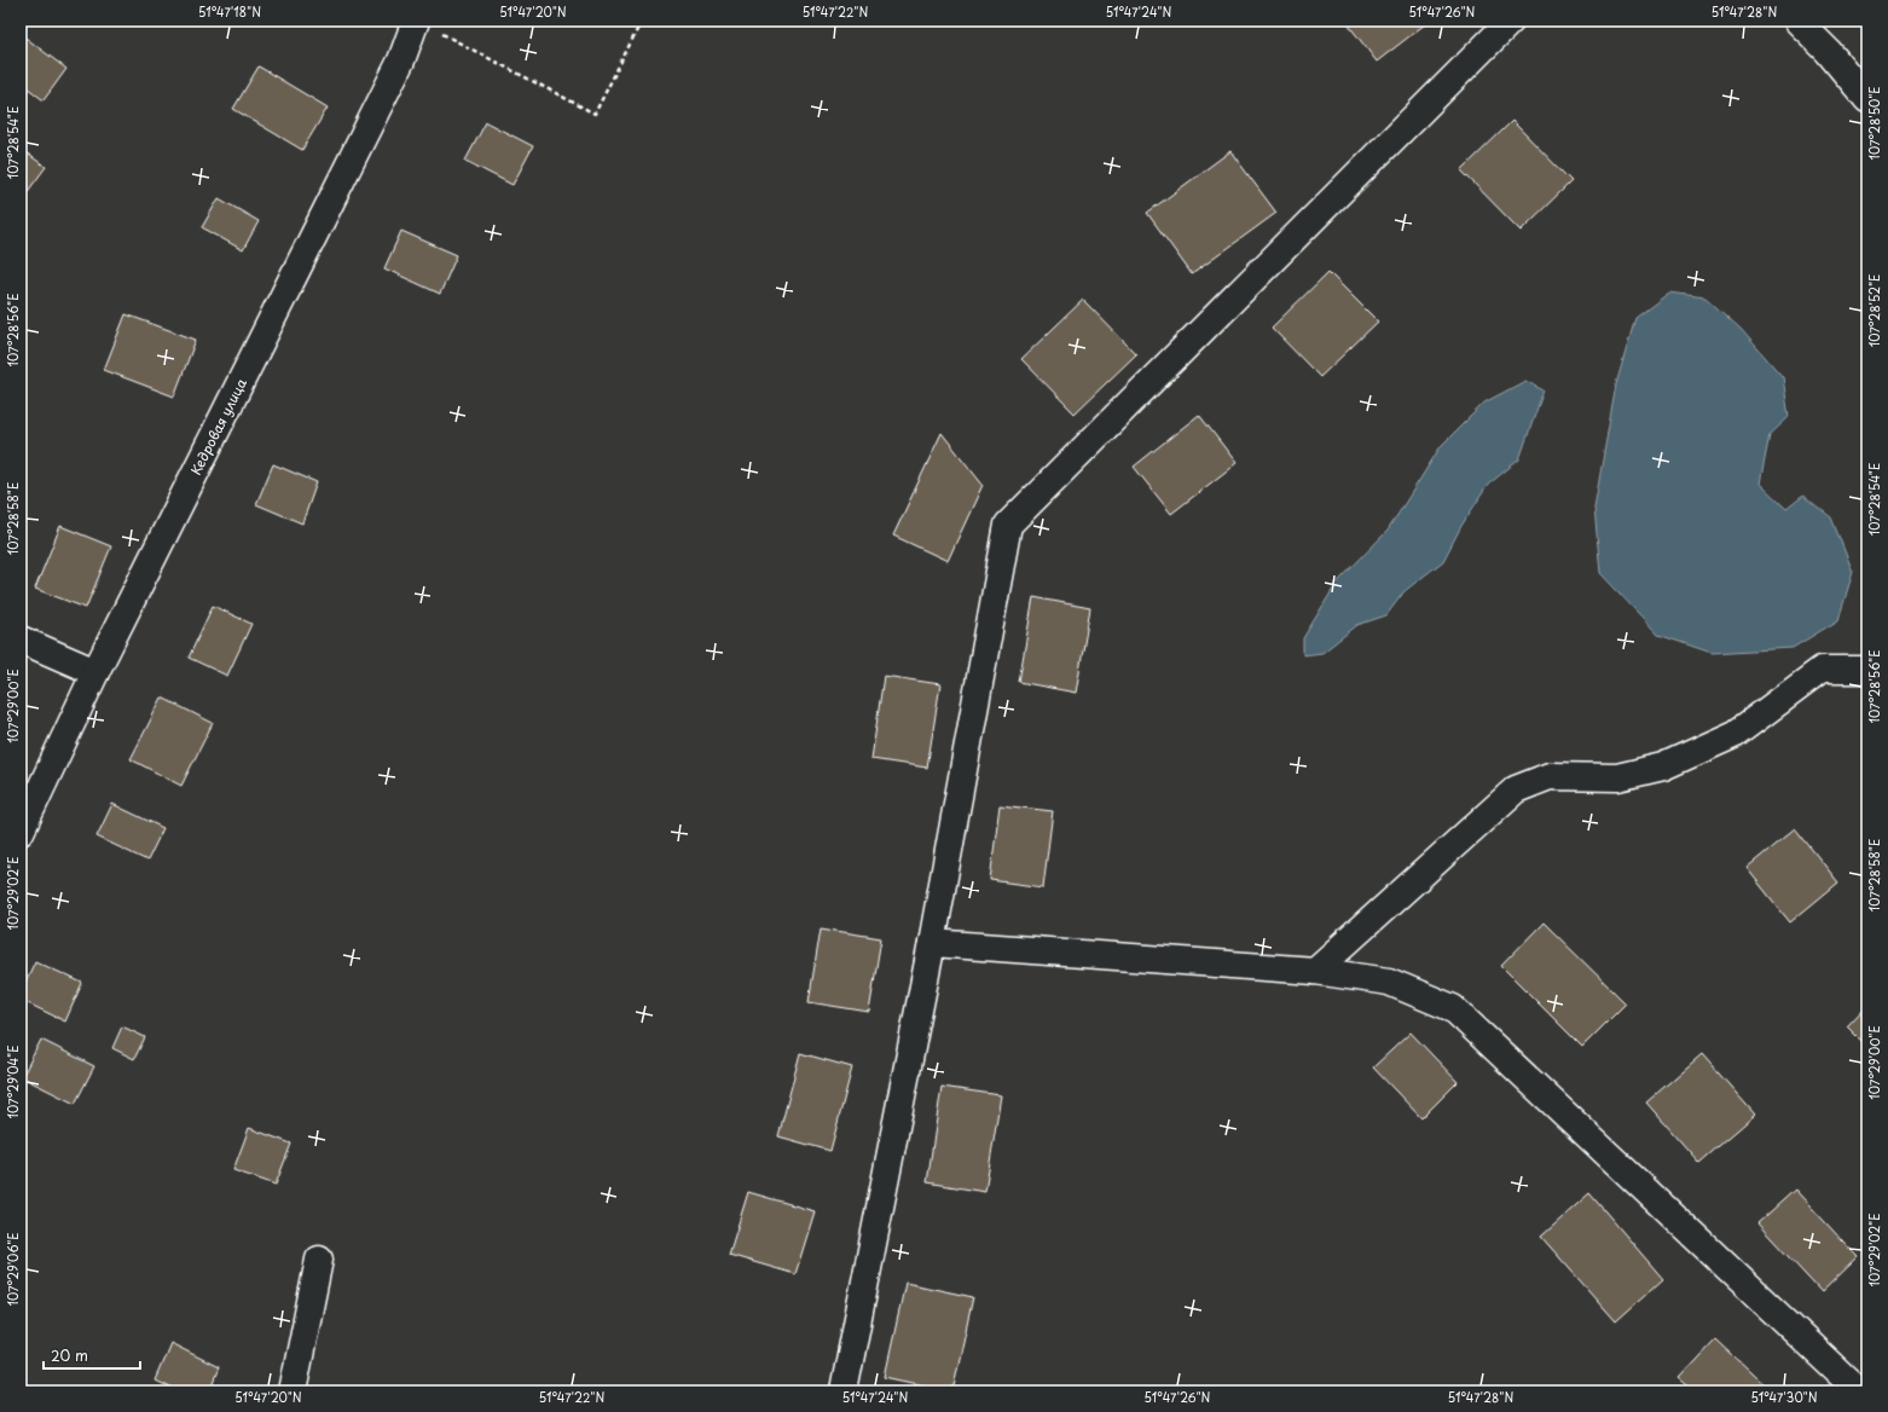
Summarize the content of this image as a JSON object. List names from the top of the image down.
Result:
{
  "streets": {
    "street": ["Кедровая улица"]
  },
  "scale_bar": "20 m",
  "coordinates": [
    "51°47'18\"N",
    "51°47'20\"N",
    "51°47'22\"N",
    "51°47'24\"N",
    "51°47'26\"N",
    "51°47'28\"N",
    "107°28'50\"E",
    "107°28'54\"E",
    "107°28'52\"E",
    "107°28'56\"E",
    "107°28'58\"E",
    "107°29'00\"E",
    "107°29'02\"E",
    "107°29'04\"E",
    "107°29'06\"E",
    "51°47'30\"N"
  ]
}
